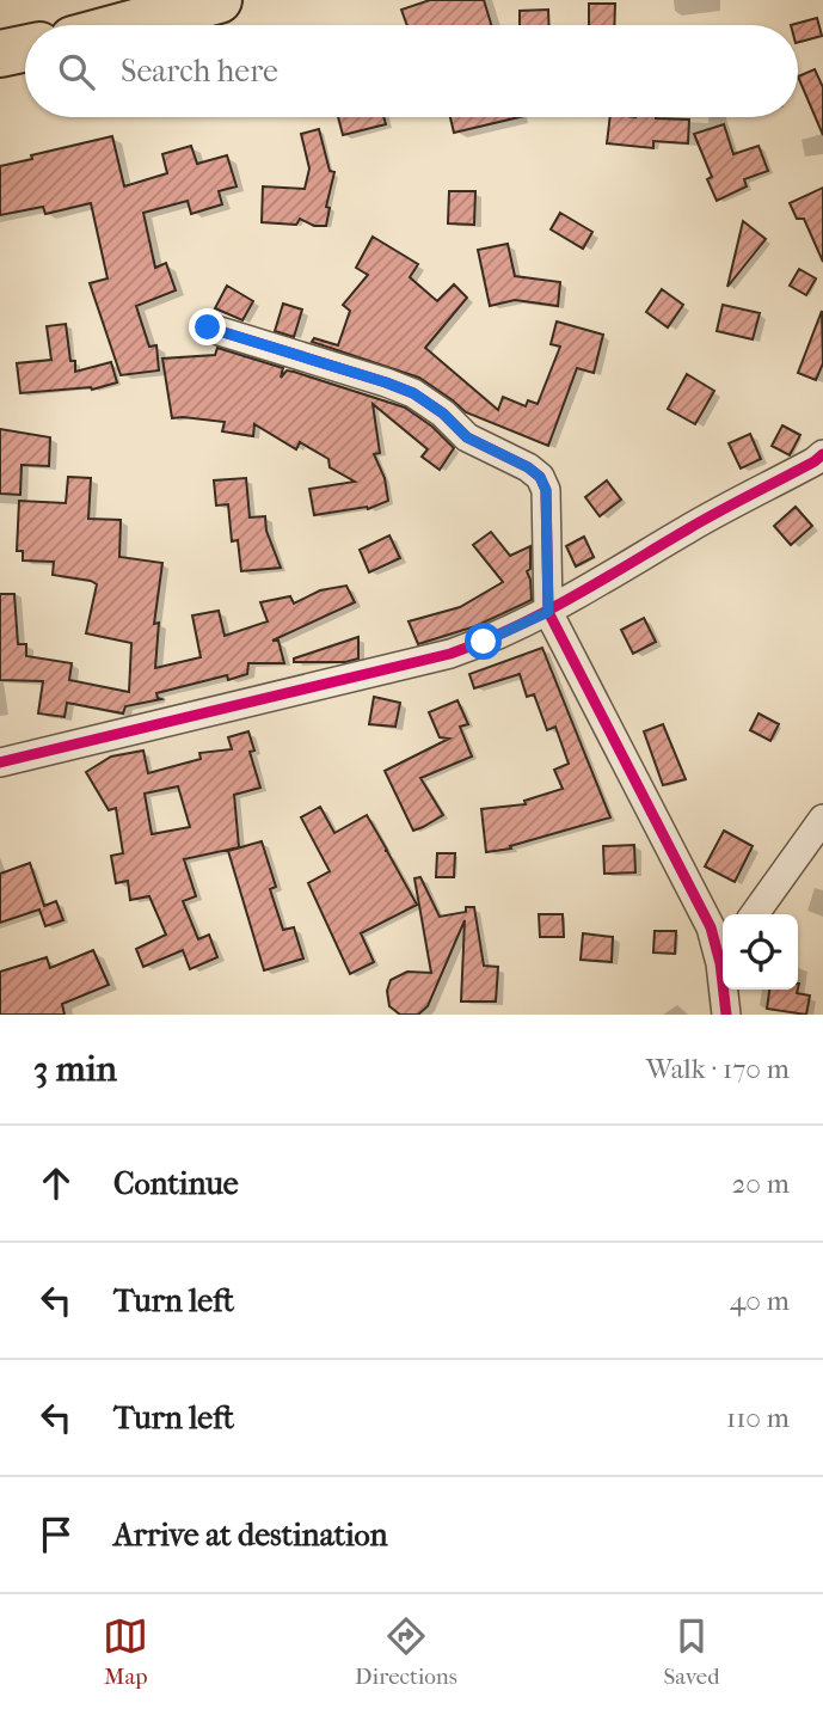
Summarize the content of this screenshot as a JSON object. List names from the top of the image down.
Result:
{
  "page": {
    "search": "Search here",
    "heading": ["3 min", "Walk · 170 m"],
    "list": [
      ["Continue", "20 m"],
      ["Turn left", "40 m"],
      ["Turn left", "110 m"],
      "Arrive at destination"
    ],
    "nav": ["Map", "Directions", "Saved"]
  }
}
